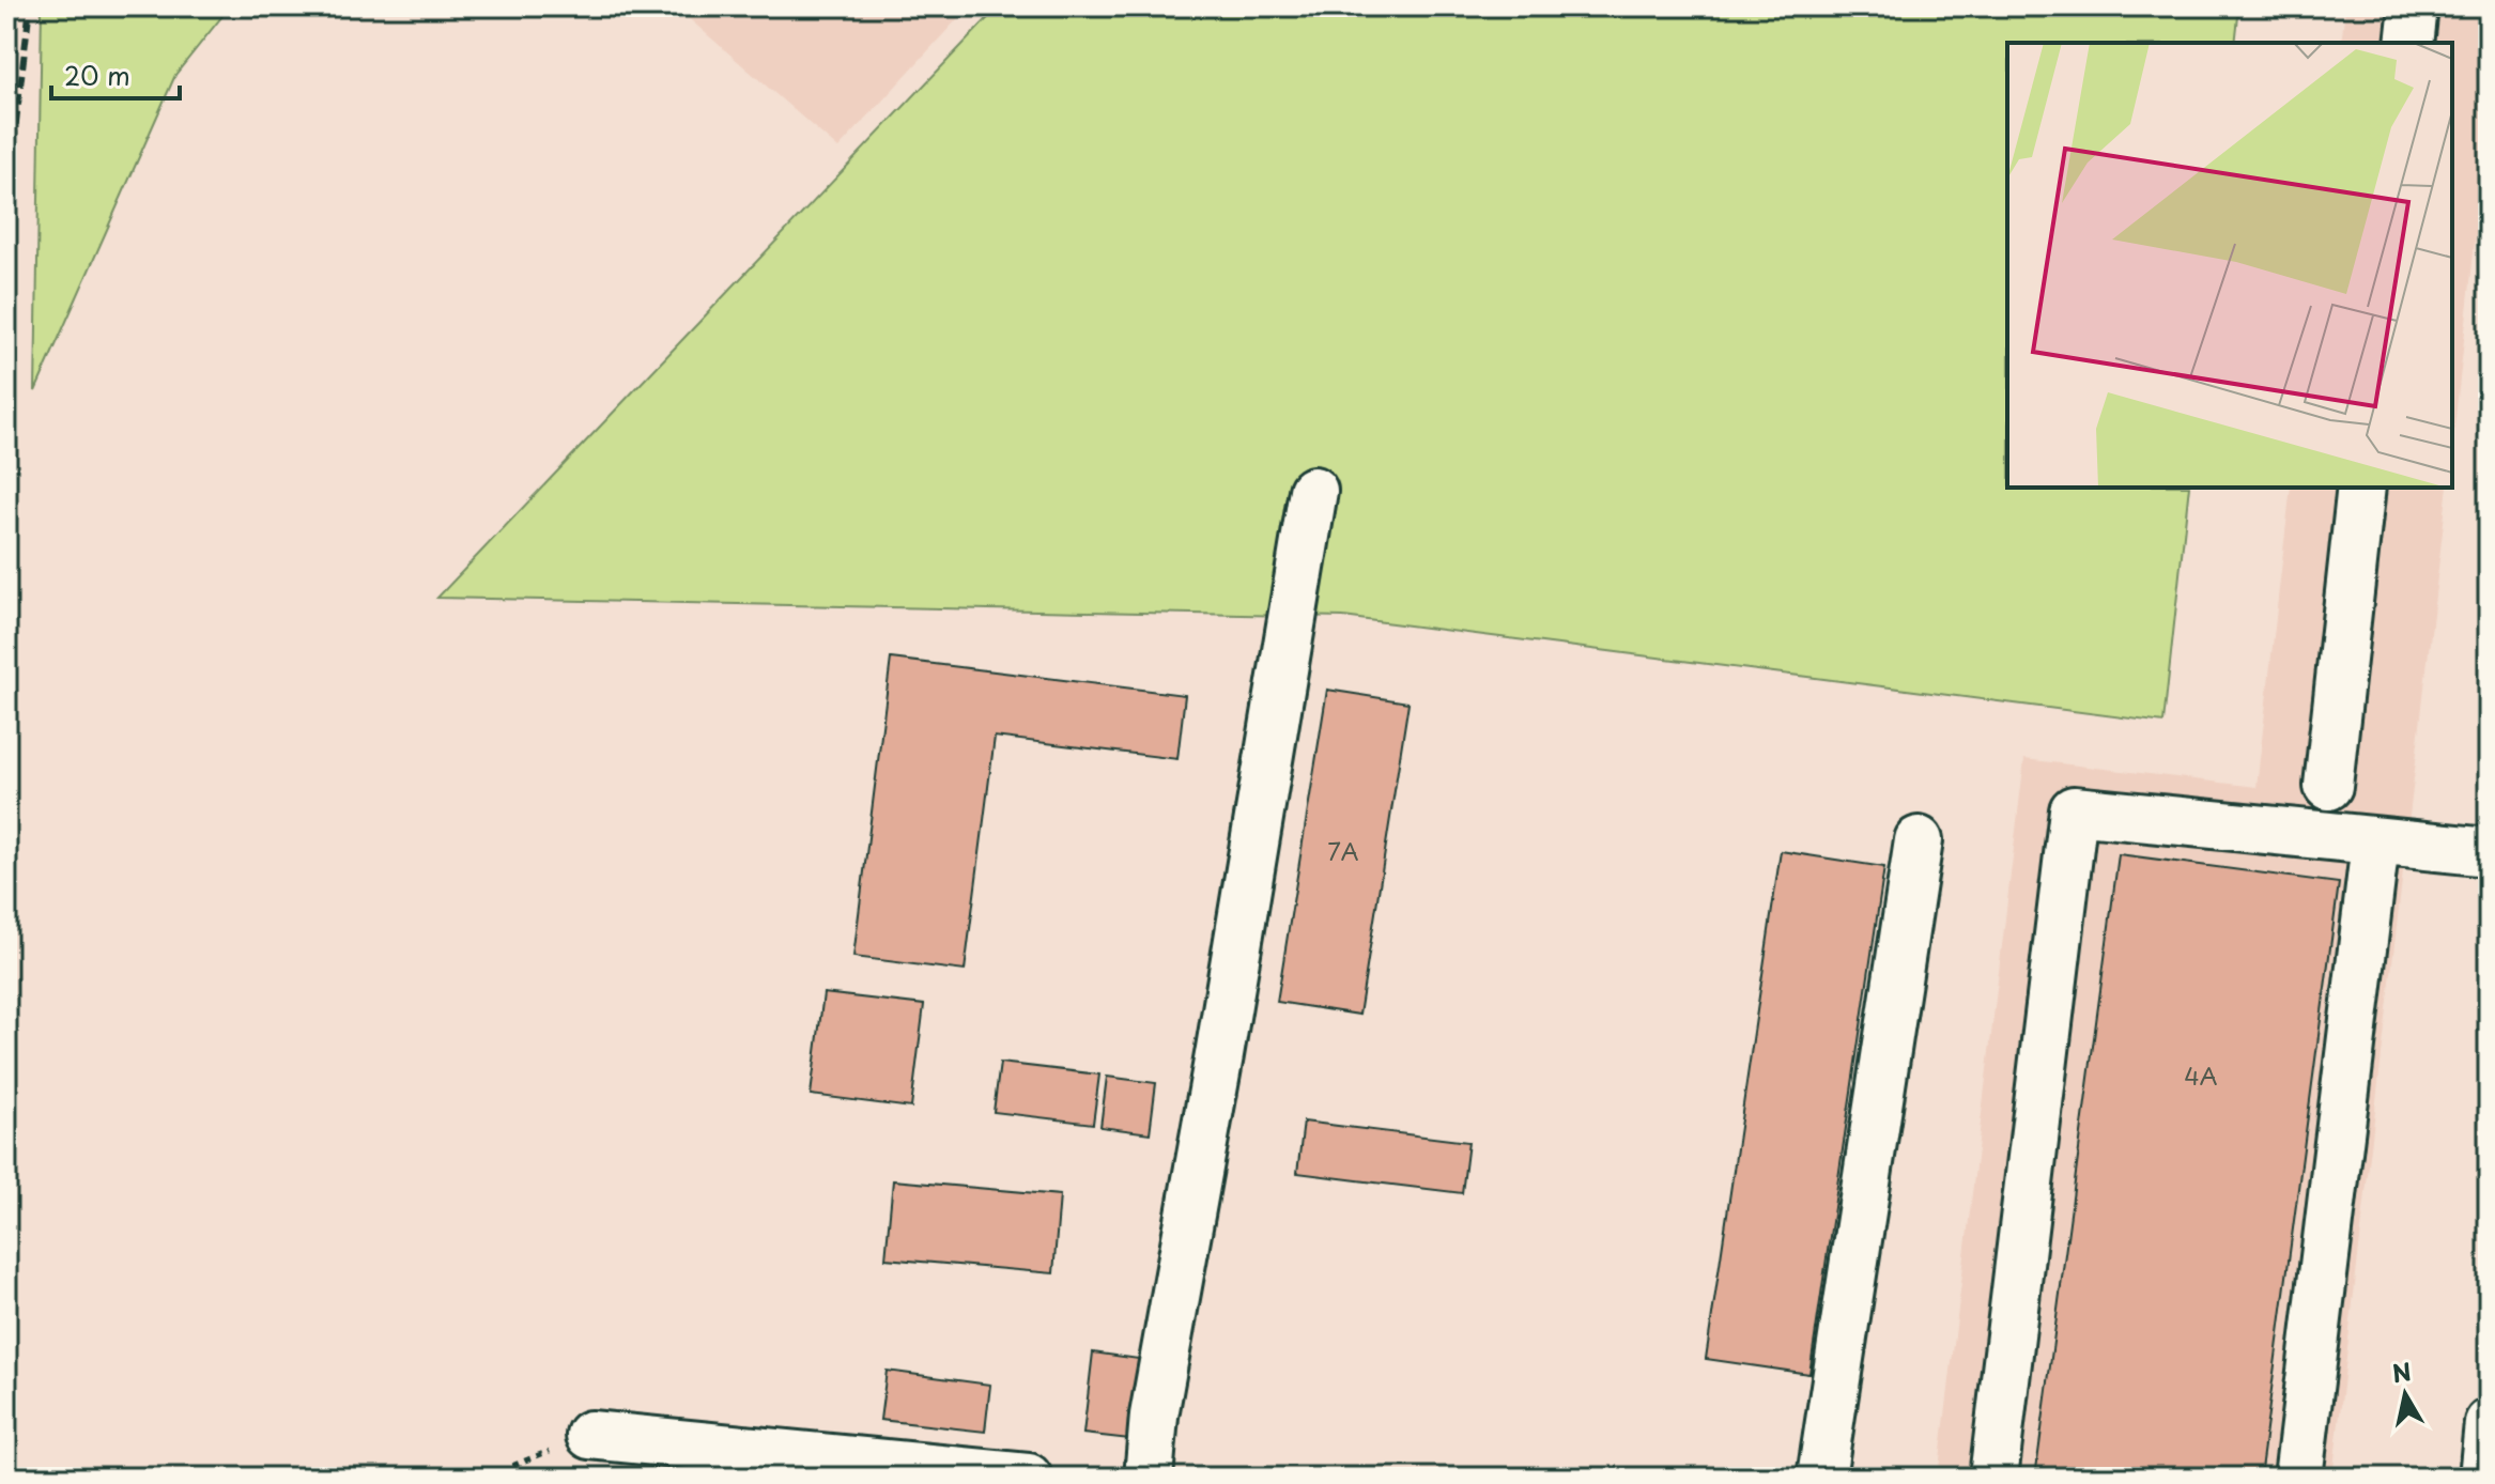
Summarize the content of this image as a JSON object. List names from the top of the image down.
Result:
{
  "house_numbers": ["7А", "4А"],
  "scale_bar": "20 m",
  "north": "top"
}
